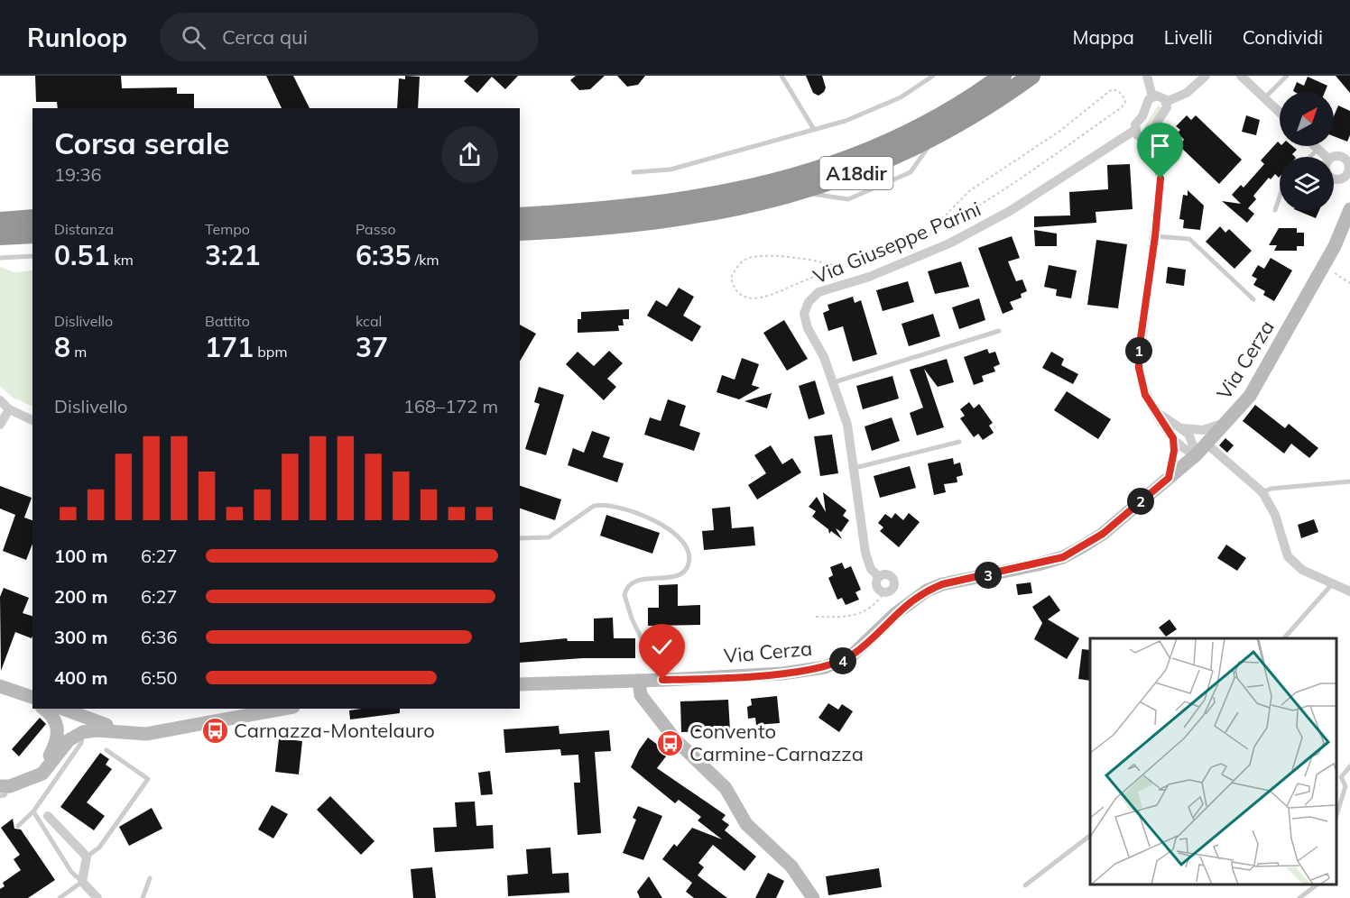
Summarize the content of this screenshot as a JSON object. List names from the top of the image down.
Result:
{
  "streets": {
    "highway": ["A18dir"],
    "main road": ["Via Cerza"],
    "street": ["Via Giuseppe Parini"]
  },
  "places": {
    "bus stop": ["Carnazza-Montelauro", "Convento Carmine-Carnazza"]
  },
  "north": "top right",
  "page": {
    "header": "Runloop",
    "search": "Cerca qui",
    "nav": ["Mappa", "Livelli", "Condividi"],
    "heading": ["Corsa serale", "19:36"],
    "stats": [
      ["Distanza", "0.51 km"],
      ["Tempo", "3:21"],
      ["Passo", "6:35 /km"],
      ["Dislivello", "8 m"],
      ["Battito", "171 bpm"],
      ["kcal", "37"]
    ],
    "pins": [
      "1",
      "2",
      "3",
      "4"
    ],
    "chart": ["Dislivello", "168–172 m"],
    "list": [
      {
        "name": "100 m",
        "note": "6:27"
      },
      {
        "name": "200 m",
        "note": "6:27"
      },
      {
        "name": "300 m",
        "note": "6:36"
      },
      {
        "name": "400 m",
        "note": "6:50"
      }
    ]
  }
}
